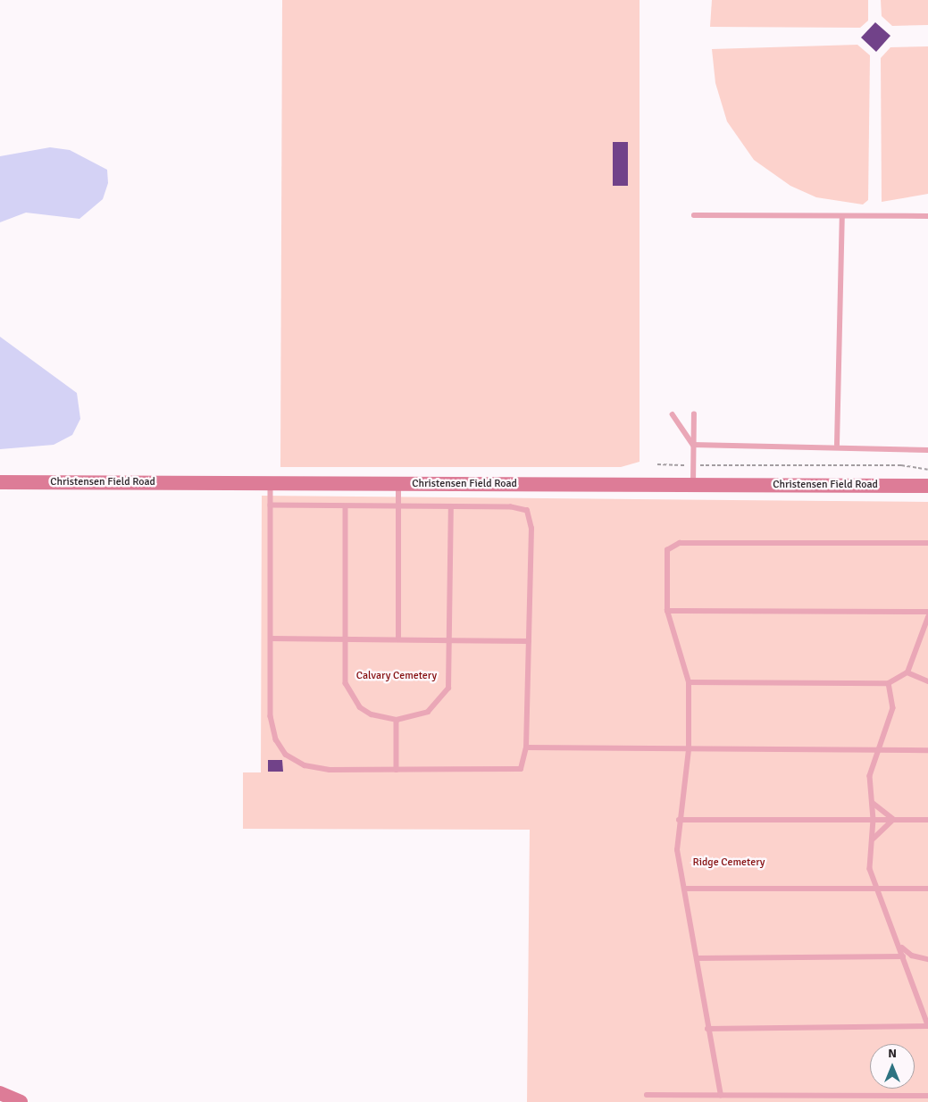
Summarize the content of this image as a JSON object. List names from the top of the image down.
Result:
{
  "streets": {
    "street": ["Christensen Field Road"]
  },
  "parks": ["Calvary Cemetery", "Ridge Cemetery"],
  "north": "top"
}
